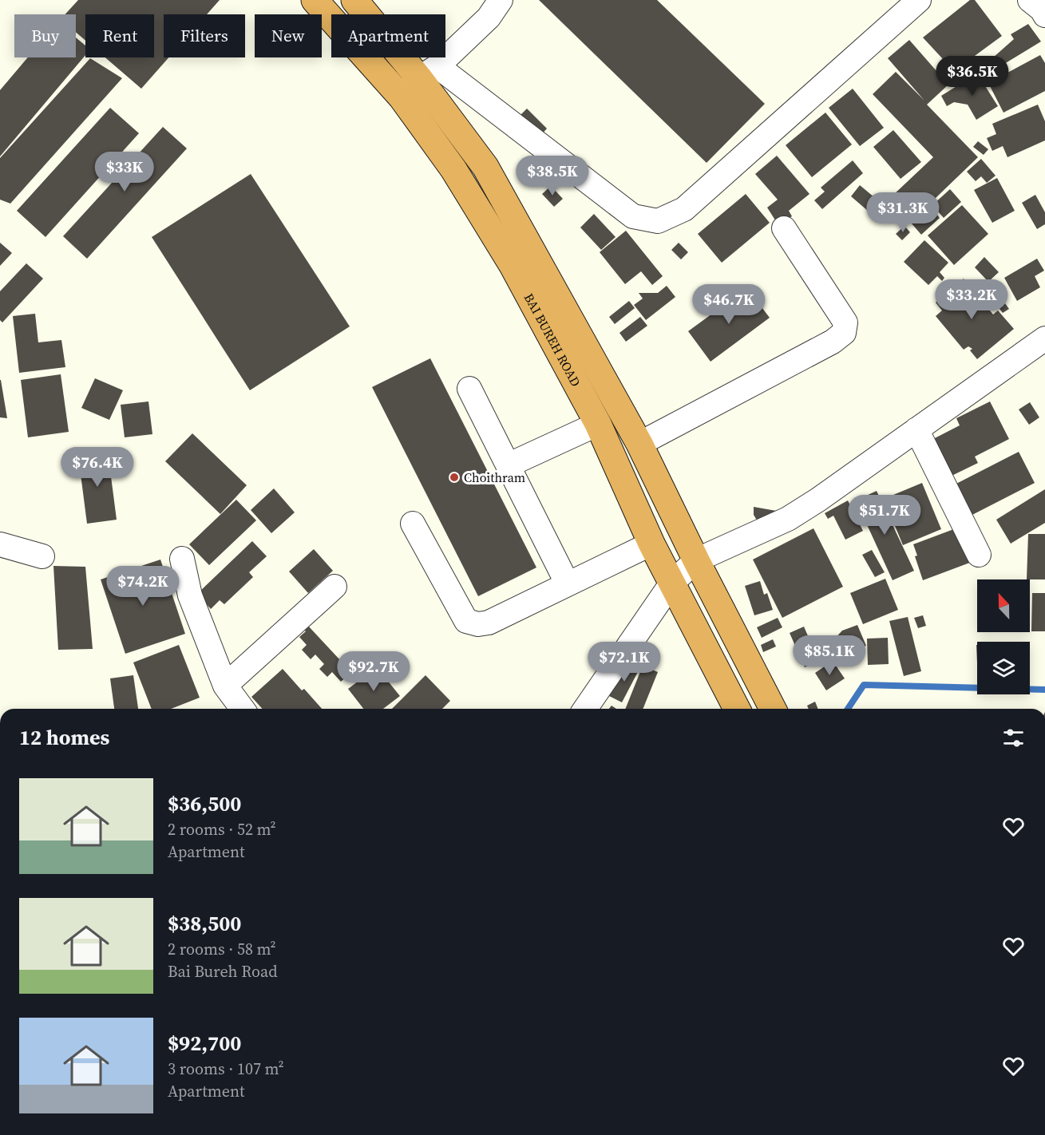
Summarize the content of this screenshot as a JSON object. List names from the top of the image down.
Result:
{
  "streets": {
    "highway": ["BAI BUREH ROAD"]
  },
  "places": ["Choithram"],
  "north": "top",
  "page": {
    "chip": [
      "Buy",
      "Rent",
      "Filters",
      "New",
      "Apartment"
    ],
    "price": [
      "$36.5K",
      "$33K",
      "$38.5K",
      "$31.3K",
      "$33.2K",
      "$46.7K",
      "$76.4K",
      "$51.7K",
      "$74.2K",
      "$85.1K",
      "$72.1K",
      "$92.7K"
    ],
    "heading": "12 homes",
    "list": [
      {
        "name": "$36,500",
        "note": "2 rooms · 52 m² · Apartment"
      },
      {
        "name": "$38,500",
        "note": "2 rooms · 58 m² · Bai Bureh Road"
      },
      {
        "name": "$92,700",
        "note": "3 rooms · 107 m² · Apartment"
      }
    ]
  }
}
